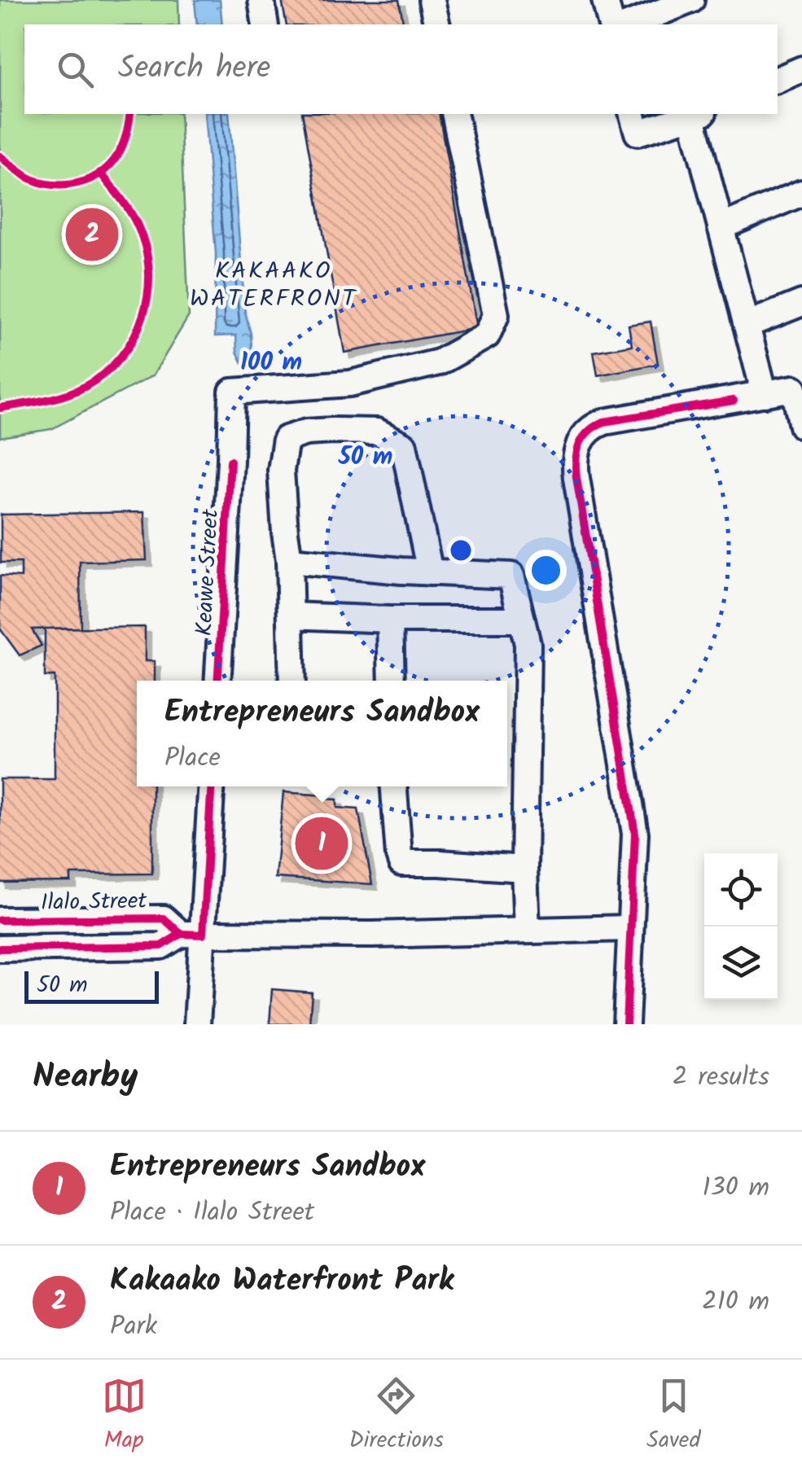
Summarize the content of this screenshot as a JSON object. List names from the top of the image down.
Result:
{
  "streets": {
    "street": ["Keawe Street", "Ilalo Street"]
  },
  "districts": ["KAKAAKO WATERFRONT"],
  "scale_bar": "50 m",
  "page": {
    "search": "Search here",
    "pins": ["2", "1"],
    "popup": ["Entrepreneurs Sandbox", "Place"],
    "scale": "50 m",
    "heading": ["Nearby", "2 results"],
    "list": [
      {
        "mark": "1",
        "name": "Entrepreneurs Sandbox",
        "note": "Place · Ilalo Street",
        "value": "130 m"
      },
      {
        "mark": "2",
        "name": "Kakaako Waterfront Park",
        "note": "Park",
        "value": "210 m"
      }
    ],
    "nav": ["Map", "Directions", "Saved"]
  },
  "rings": ["100 m", "50 m"]
}
